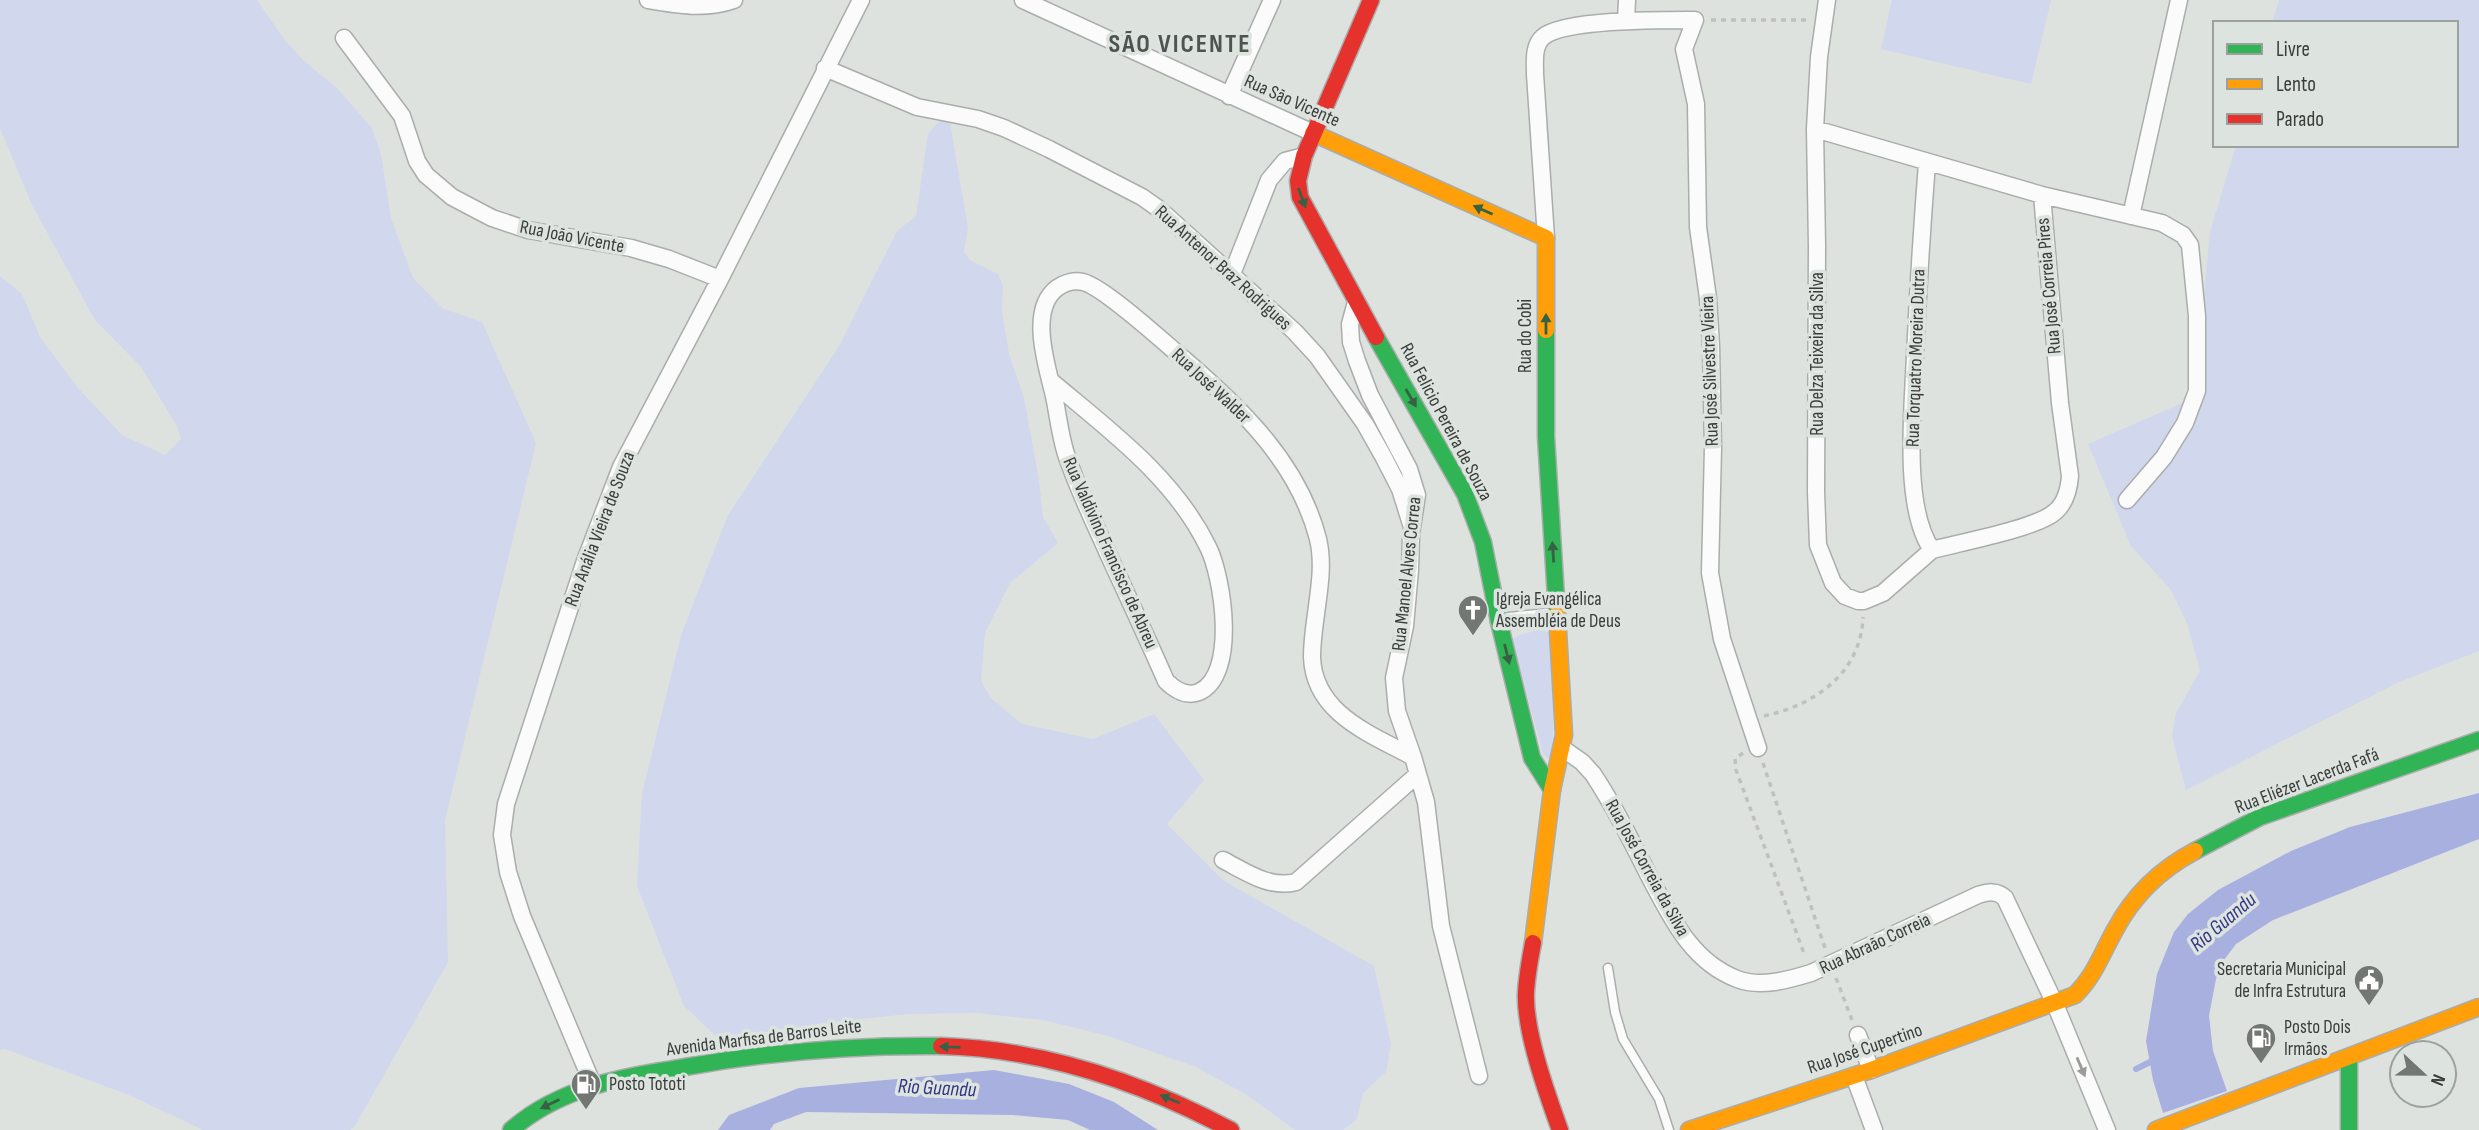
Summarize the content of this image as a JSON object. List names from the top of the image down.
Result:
{
  "streets": {
    "main road": [
      "Rua São Vicente",
      "Rua do Cobi",
      "Rua Felicio Pereira de Souza",
      "Rua Eliézer Lacerda Fafá",
      "Avenida Marfisa de Barros Leite",
      "Rua José Cupertino"
    ],
    "street": [
      "Rua João Vicente",
      "Rua Antenor Braz Rodrigues",
      "Rua José Correia Pires",
      "Rua Delza Teixeira da Silva",
      "Rua Torquatro Moreira Dutra",
      "Rua José Silvestre Vieira",
      "Rua José Walder",
      "Rua Anália Vieira de Souza",
      "Rua Valdivino Francisco de Abreu",
      "Rua Manoel Alves Correa",
      "Rua José Correia da Silva",
      "Rua Abraão Correia"
    ]
  },
  "crossings": [
    ["Rua São Vicente", "Rua do Cobi"],
    ["Rua São Vicente", "Rua Felicio Pereira de Souza"],
    ["Rua João Vicente", "Rua Anália Vieira de Souza"],
    ["Rua Antenor Braz Rodrigues", "Rua Anália Vieira de Souza"],
    ["Rua Antenor Braz Rodrigues", "Rua Manoel Alves Correa"],
    ["Rua José Correia Pires", "Rua Torquatro Moreira Dutra"],
    ["Rua do Cobi", "Rua José Silvestre Vieira"],
    ["Rua do Cobi", "Rua Felicio Pereira de Souza"],
    ["Rua do Cobi", "Rua José Correia da Silva"],
    ["Rua José Walder", "Rua Valdivino Francisco de Abreu"],
    ["Rua José Walder", "Rua Manoel Alves Correa"],
    ["Rua Felicio Pereira de Souza", "Rua Manoel Alves Correa"],
    ["Rua Anália Vieira de Souza", "Avenida Marfisa de Barros Leite"],
    ["Rua Eliézer Lacerda Fafá", "Rua Abraão Correia"],
    ["Rua Eliézer Lacerda Fafá", "Rua José Cupertino"],
    ["Rua José Correia da Silva", "Rua Abraão Correia"],
    ["Rua Abraão Correia", "Rua José Cupertino"]
  ],
  "one_way": [
    "Rua São Vicente",
    "Rua do Cobi",
    "Rua Felicio Pereira de Souza",
    "Avenida Marfisa de Barros Leite"
  ],
  "districts": ["SÃO VICENTE"],
  "water": ["Rio Guandu"],
  "places": {
    "church": ["Igreja Evangélica Assembléia de Deus"],
    "public building": ["Secretaria Municipal de Infra Estrutura"],
    "fuel station": ["Posto Dois Irmãos", "Posto Tototi"]
  },
  "legend": ["Livre", "Lento", "Parado"],
  "north": "right"
}
